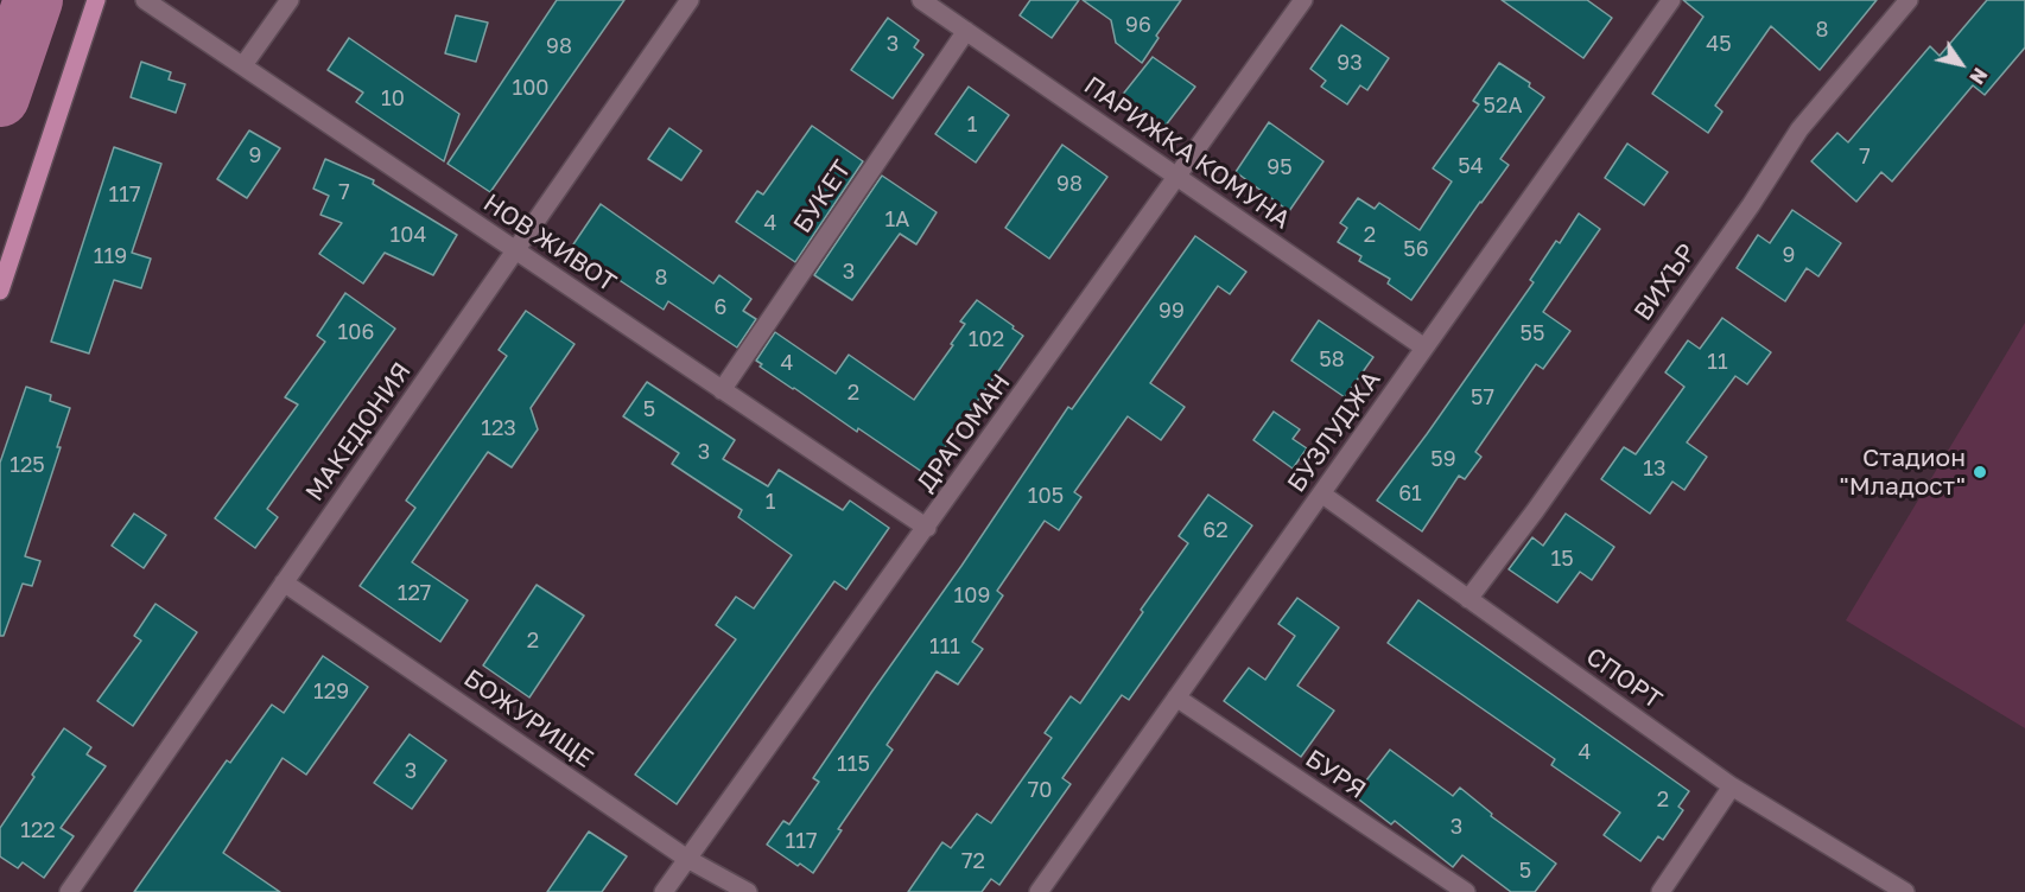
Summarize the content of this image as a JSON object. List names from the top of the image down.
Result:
{
  "streets": {
    "street": [
      "ПАРИЖКА КОМУНА",
      "БУКЕТ",
      "НОВ ЖИВОТ",
      "ВИХЪР",
      "МАКЕДОНИЯ",
      "БУЗЛУДЖА",
      "ДРАГОМАН",
      "СПОРТ",
      "БОЖУРИЩЕ",
      "БУРЯ"
    ]
  },
  "crossings": [
    ["ПАРИЖКА КОМУНА", "БУКЕТ"],
    ["ПАРИЖКА КОМУНА", "БУЗЛУДЖА"],
    ["ПАРИЖКА КОМУНА", "ДРАГОМАН"],
    ["БУКЕТ", "НОВ ЖИВОТ"],
    ["НОВ ЖИВОТ", "МАКЕДОНИЯ"],
    ["НОВ ЖИВОТ", "ДРАГОМАН"],
    ["ВИХЪР", "СПОРТ"],
    ["МАКЕДОНИЯ", "БОЖУРИЩЕ"],
    ["БУЗЛУДЖА", "СПОРТ"],
    ["БУЗЛУДЖА", "БУРЯ"],
    ["ДРАГОМАН", "БОЖУРИЩЕ"]
  ],
  "places": ["Стадион \"Младост\""],
  "house_numbers": [
    "96",
    "8",
    "3",
    "45",
    "98",
    "93",
    "100",
    "10",
    "52А",
    "1",
    "9",
    "7",
    "54",
    "95",
    "98",
    "7",
    "117",
    "1А",
    "4",
    "104",
    "2",
    "56",
    "9",
    "119",
    "3",
    "8",
    "6",
    "99",
    "106",
    "55",
    "102",
    "58",
    "11",
    "4",
    "2",
    "57",
    "5",
    "123",
    "3",
    "59",
    "125",
    "13",
    "61",
    "105",
    "1",
    "62",
    "15",
    "127",
    "109",
    "2",
    "111",
    "129",
    "4",
    "115",
    "3",
    "70",
    "2",
    "3",
    "122",
    "117",
    "72",
    "5"
  ],
  "north": "bottom right"
}
